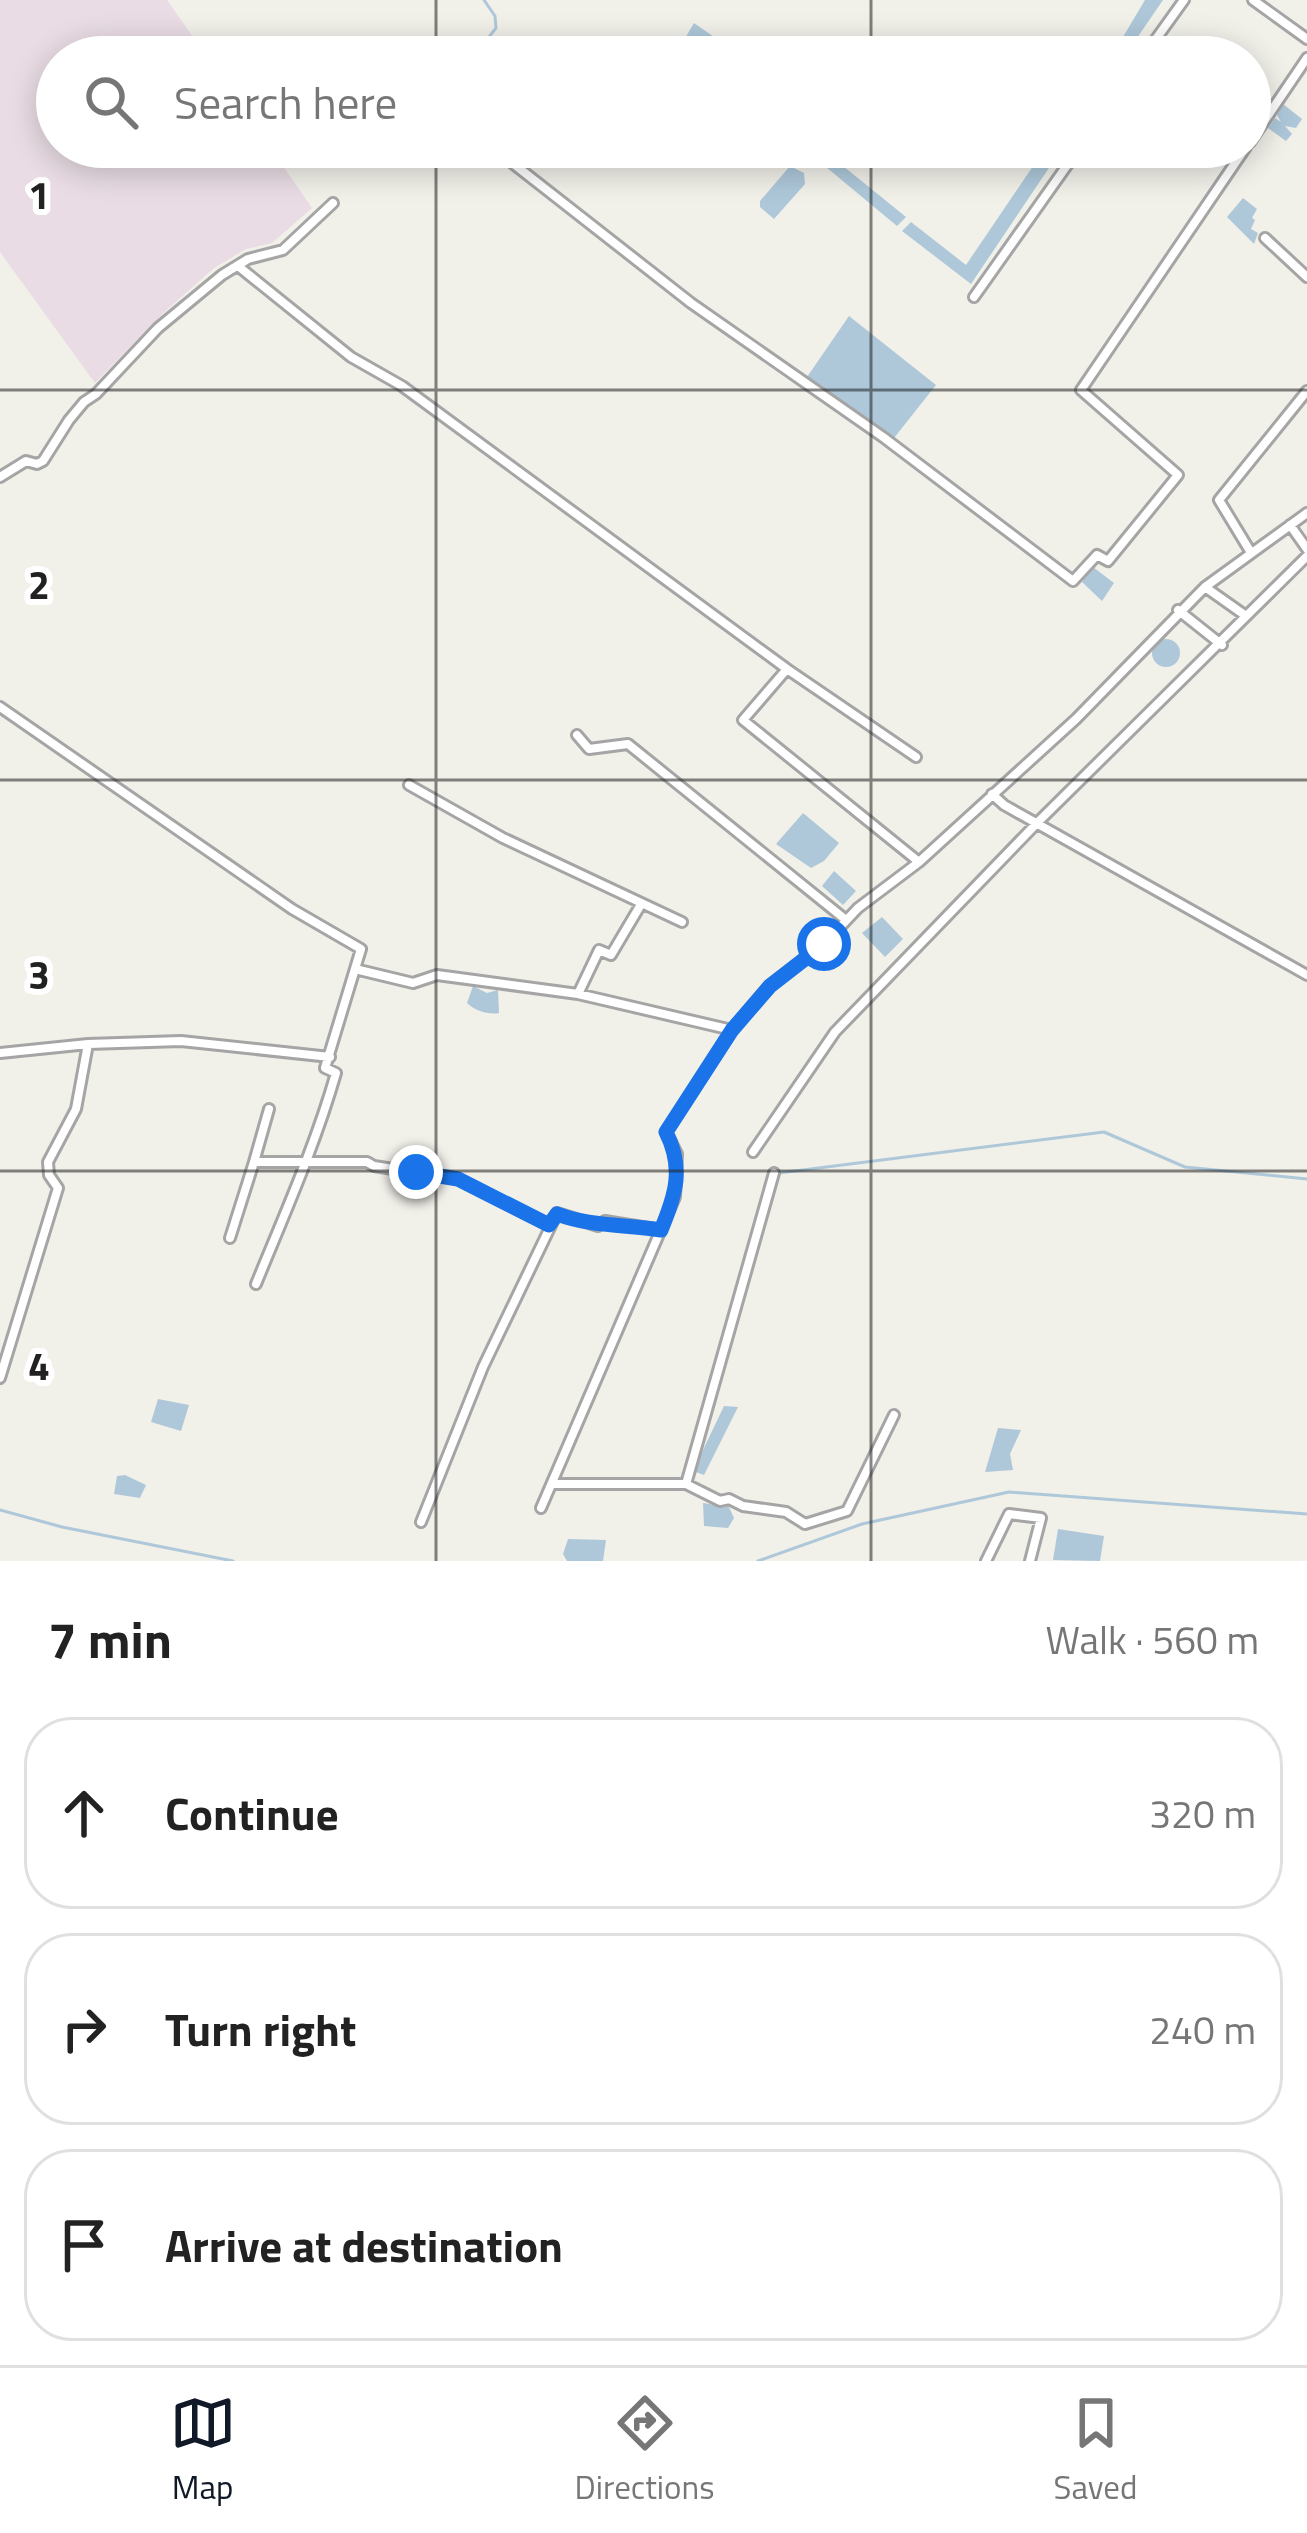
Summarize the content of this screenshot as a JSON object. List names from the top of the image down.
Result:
{
  "page": {
    "search": "Search here",
    "heading": ["7 min", "Walk · 560 m"],
    "list": [
      ["Continue", "320 m"],
      ["Turn right", "240 m"],
      "Arrive at destination"
    ],
    "nav": ["Map", "Directions", "Saved"]
  },
  "grid": {
    "rows": [
      "1",
      "2",
      "3",
      "4"
    ]
  }
}
